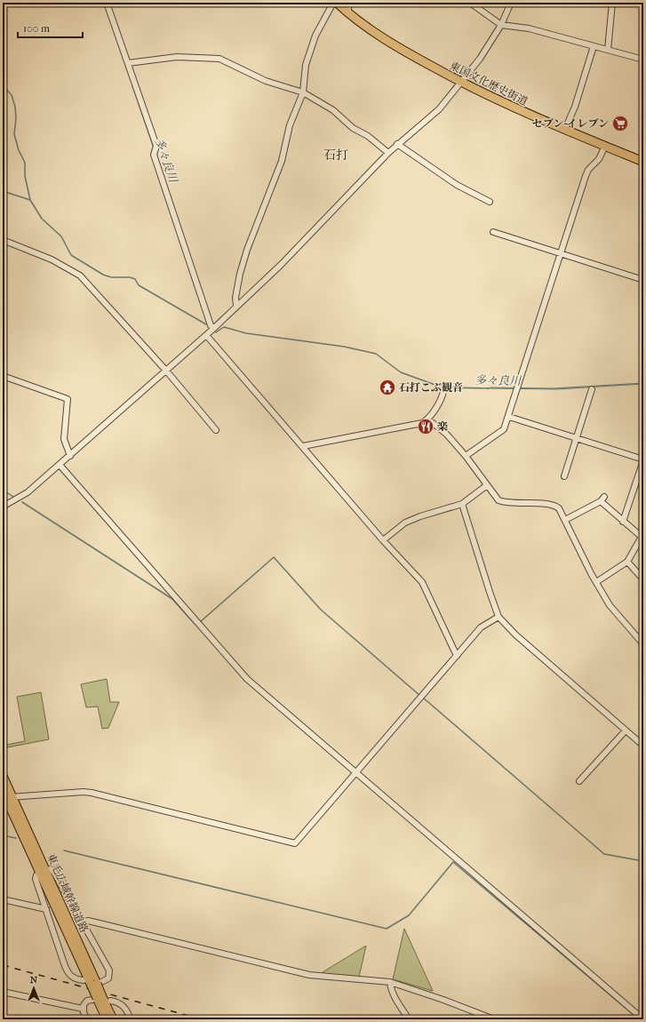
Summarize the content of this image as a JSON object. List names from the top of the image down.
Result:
{
  "streets": {
    "highway": ["東国文化歴史街道", "東毛広域幹線道路"]
  },
  "districts": ["石打"],
  "water": ["多々良川"],
  "places": {
    "supermarket": ["セブン-イレブン"],
    "temple": ["石打こぶ観音"],
    "restaurant": ["楽"]
  },
  "scale_bar": "100 m",
  "north": "top"
}
